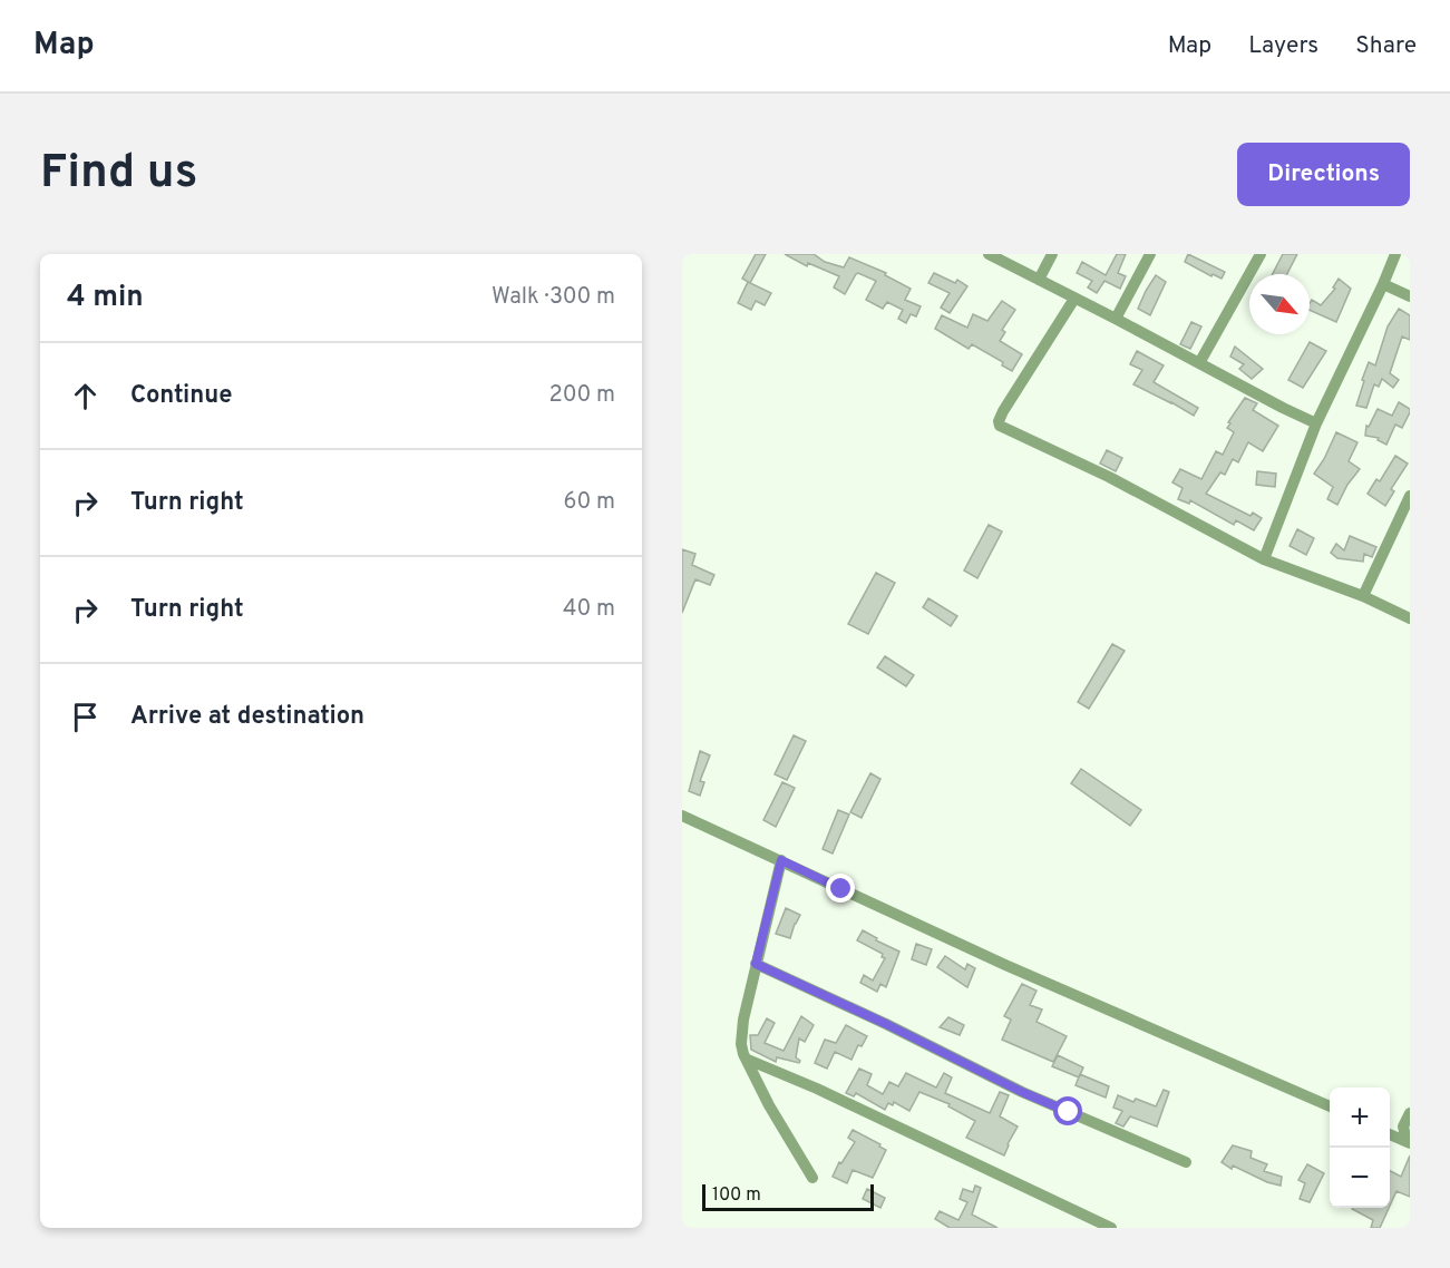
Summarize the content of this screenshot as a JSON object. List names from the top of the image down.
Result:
{
  "scale_bar": "100 m",
  "north": "bottom right",
  "page": {
    "header": "Map",
    "nav": ["Map", "Layers", "Share"],
    "buttons": "Directions",
    "title": "Find us",
    "heading": ["4 min", "Walk · 300 m"],
    "list": [
      ["Continue", "200 m"],
      ["Turn right", "60 m"],
      ["Turn right", "40 m"],
      "Arrive at destination"
    ],
    "map_buttons": ["+", "−"],
    "scale": "100 m"
  }
}
